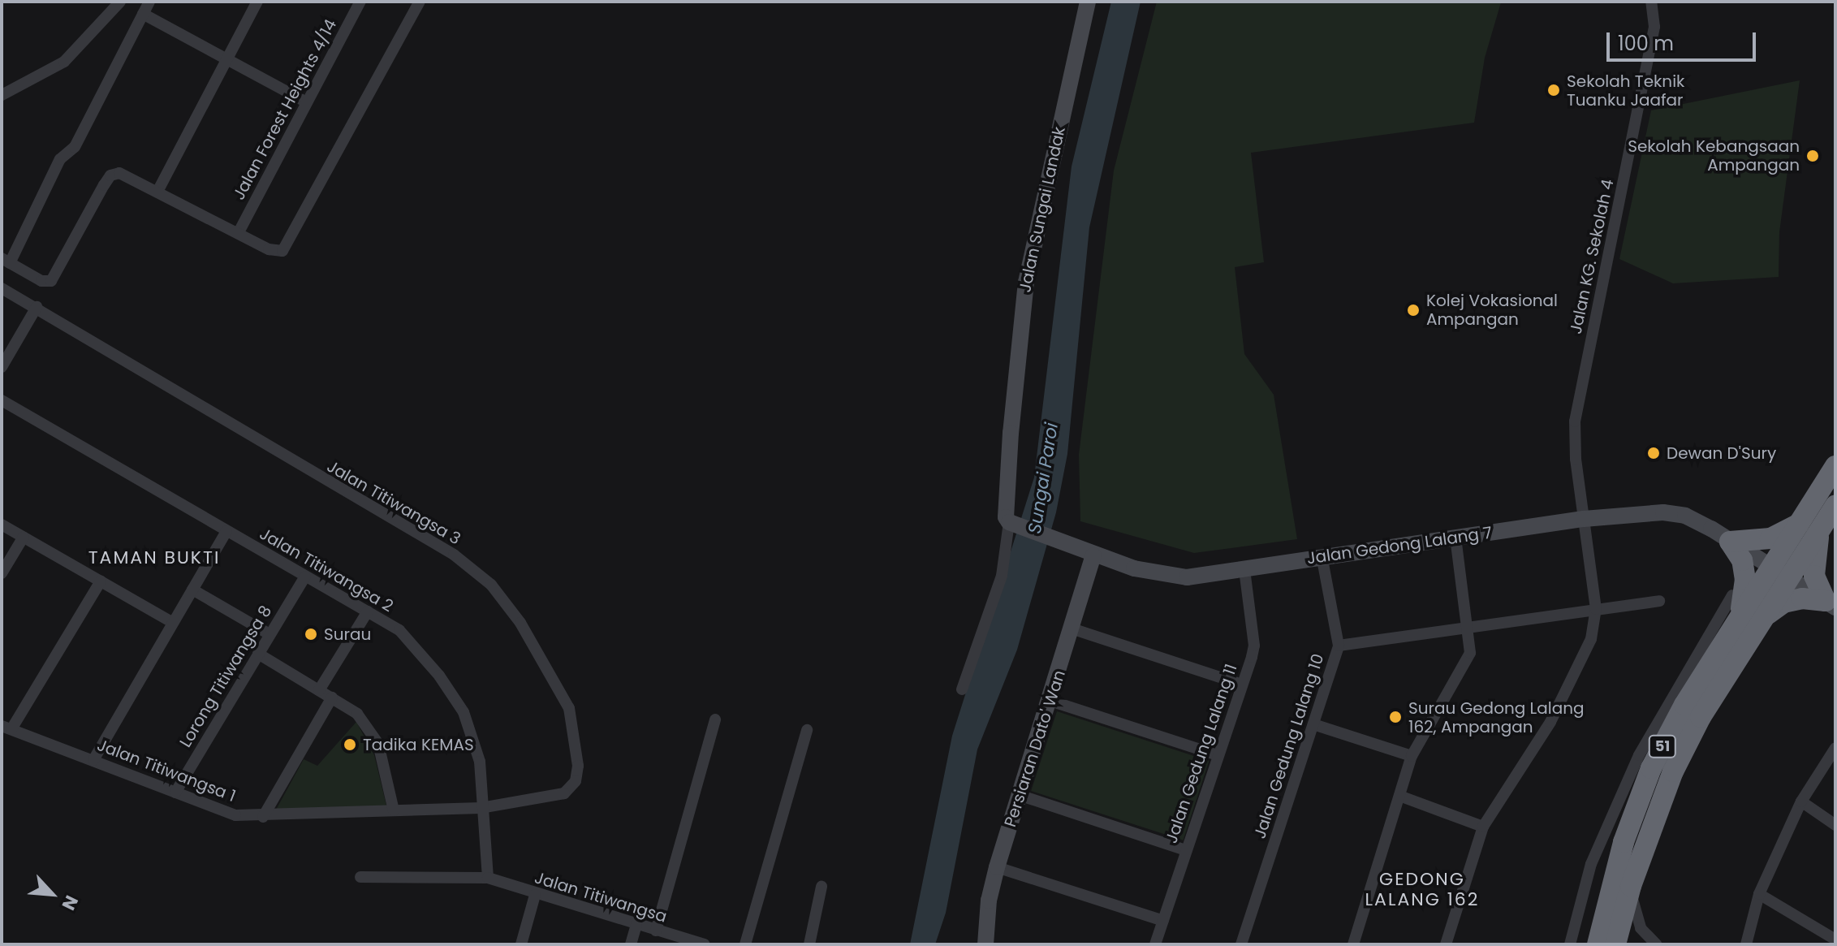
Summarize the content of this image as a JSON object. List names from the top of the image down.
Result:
{
  "streets": {
    "highway": ["51"],
    "street": [
      "Jalan Forest Heights 4/14",
      "Jalan Sungai Landak",
      "Jalan KG. Sekolah 4",
      "Jalan Titiwangsa 3",
      "Jalan Gedong Lalang 7",
      "Jalan Titiwangsa 2",
      "Lorong Titiwangsa 8",
      "Jalan Gedung Lalang 10",
      "Persiaran Dato' Wan",
      "Jalan Gedung Lalang 11",
      "Jalan Titiwangsa 1",
      "Jalan Titiwangsa"
    ]
  },
  "crossings": [
    ["Jalan Sungai Landak", "Jalan Gedong Lalang 7"],
    ["Jalan KG. Sekolah 4", "Jalan Gedong Lalang 7"],
    ["Jalan Titiwangsa 3", "Jalan Titiwangsa 2"],
    ["Jalan Titiwangsa 3", "Jalan Titiwangsa 1"],
    ["Jalan Gedong Lalang 7", "Jalan Gedung Lalang 10"],
    ["Jalan Gedong Lalang 7", "51"],
    ["Jalan Gedong Lalang 7", "Persiaran Dato' Wan"],
    ["Jalan Gedong Lalang 7", "Jalan Gedung Lalang 11"],
    ["Jalan Titiwangsa 2", "Lorong Titiwangsa 8"],
    ["Jalan Titiwangsa 2", "Jalan Titiwangsa 1"],
    ["Jalan Titiwangsa 2", "Jalan Titiwangsa"],
    ["Lorong Titiwangsa 8", "Jalan Titiwangsa 1"]
  ],
  "districts": ["TAMAN BUKTI", "GEDONG LALANG 162"],
  "water": ["Sungai Paroi"],
  "places": [
    "Sekolah Teknik Tuanku Jaafar",
    "Sekolah Kebangsaan Ampangan",
    "Kolej Vokasional Ampangan",
    "Dewan D'Sury",
    "Surau",
    "Surau Gedong Lalang 162, Ampangan",
    "Tadika KEMAS"
  ],
  "scale_bar": "100 m",
  "north": "bottom right"
}
